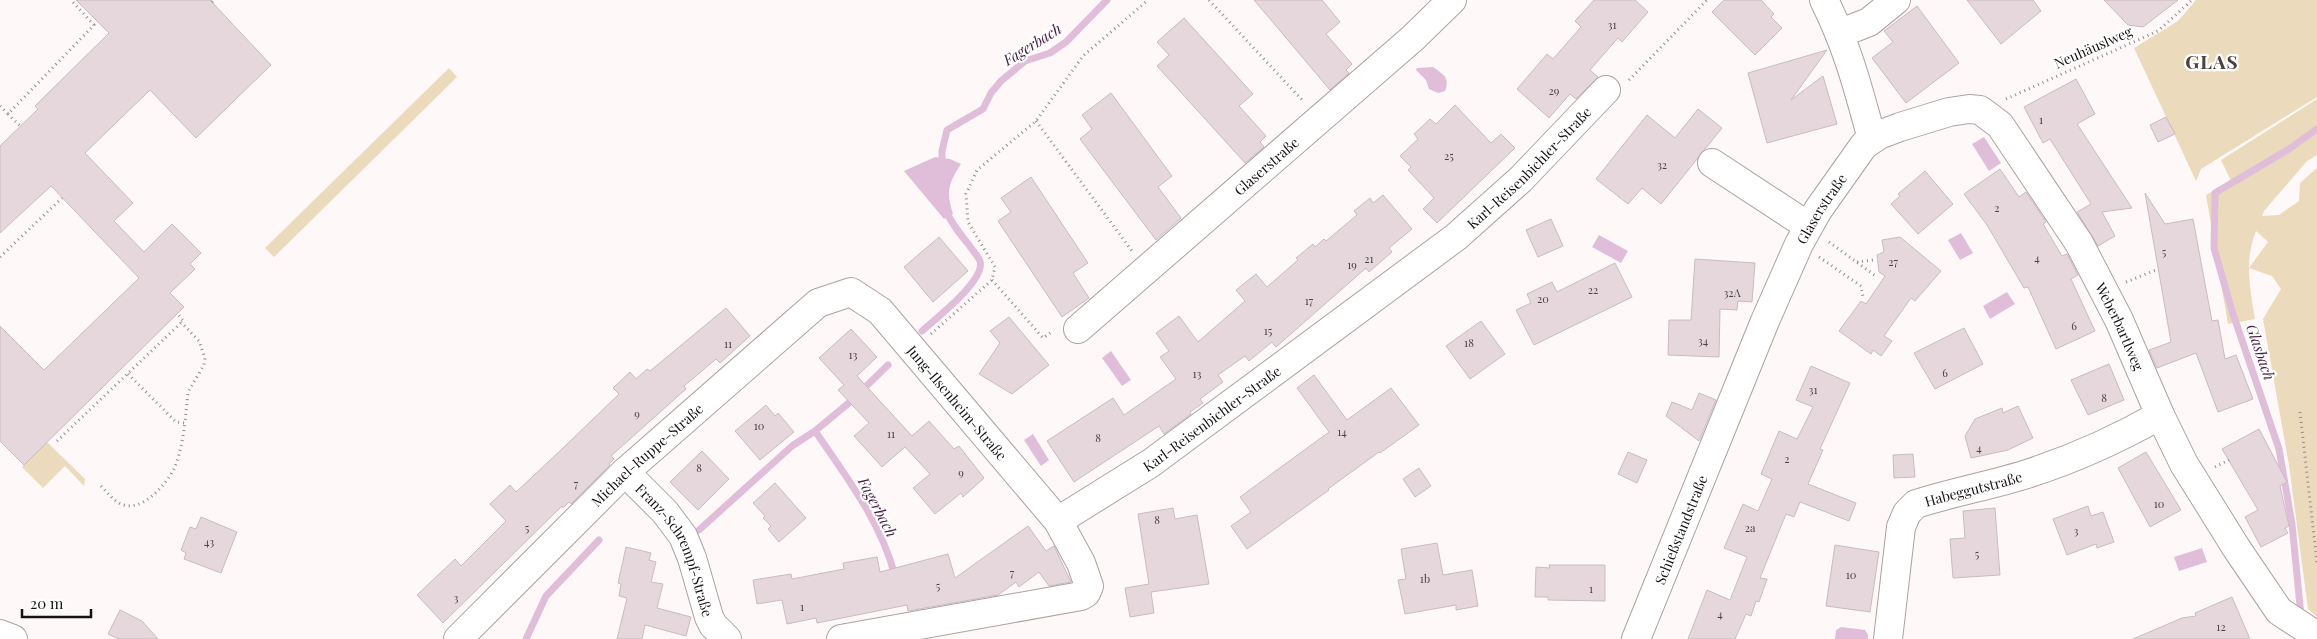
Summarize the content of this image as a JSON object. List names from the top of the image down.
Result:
{
  "streets": {
    "street": [
      "Glaserstraße",
      "Karl-Reisenbichler-Straße",
      "Weberbartlweg",
      "Jung-Ilsenheim-Straße",
      "Michael-Ruppe-Straße",
      "Habeggutstraße",
      "Schießstandstraße",
      "Franz-Schrempf-Straße"
    ],
    "path": ["Neuhäuslweg"]
  },
  "crossings": [
    ["Glaserstraße", "Weberbartlweg"],
    ["Glaserstraße", "Schießstandstraße"],
    ["Karl-Reisenbichler-Straße", "Jung-Ilsenheim-Straße"],
    ["Weberbartlweg", "Habeggutstraße"],
    ["Jung-Ilsenheim-Straße", "Michael-Ruppe-Straße"],
    ["Michael-Ruppe-Straße", "Franz-Schrempf-Straße"]
  ],
  "districts": ["GLAS"],
  "water": ["Fagerbach", "Glasbach"],
  "house_numbers": [
    "31",
    "29",
    "1",
    "25",
    "32",
    "2",
    "5",
    "4",
    "21",
    "27",
    "19",
    "22",
    "32A",
    "20",
    "17",
    "6",
    "15",
    "34",
    "18",
    "11",
    "13",
    "6",
    "13",
    "31",
    "8",
    "9",
    "10",
    "14",
    "11",
    "8",
    "4",
    "2",
    "8",
    "9",
    "7",
    "10",
    "8",
    "5",
    "2a",
    "3",
    "43",
    "5",
    "7",
    "10",
    "1b",
    "5",
    "1",
    "3",
    "1",
    "4",
    "12"
  ],
  "scale_bar": "20 m"
}
